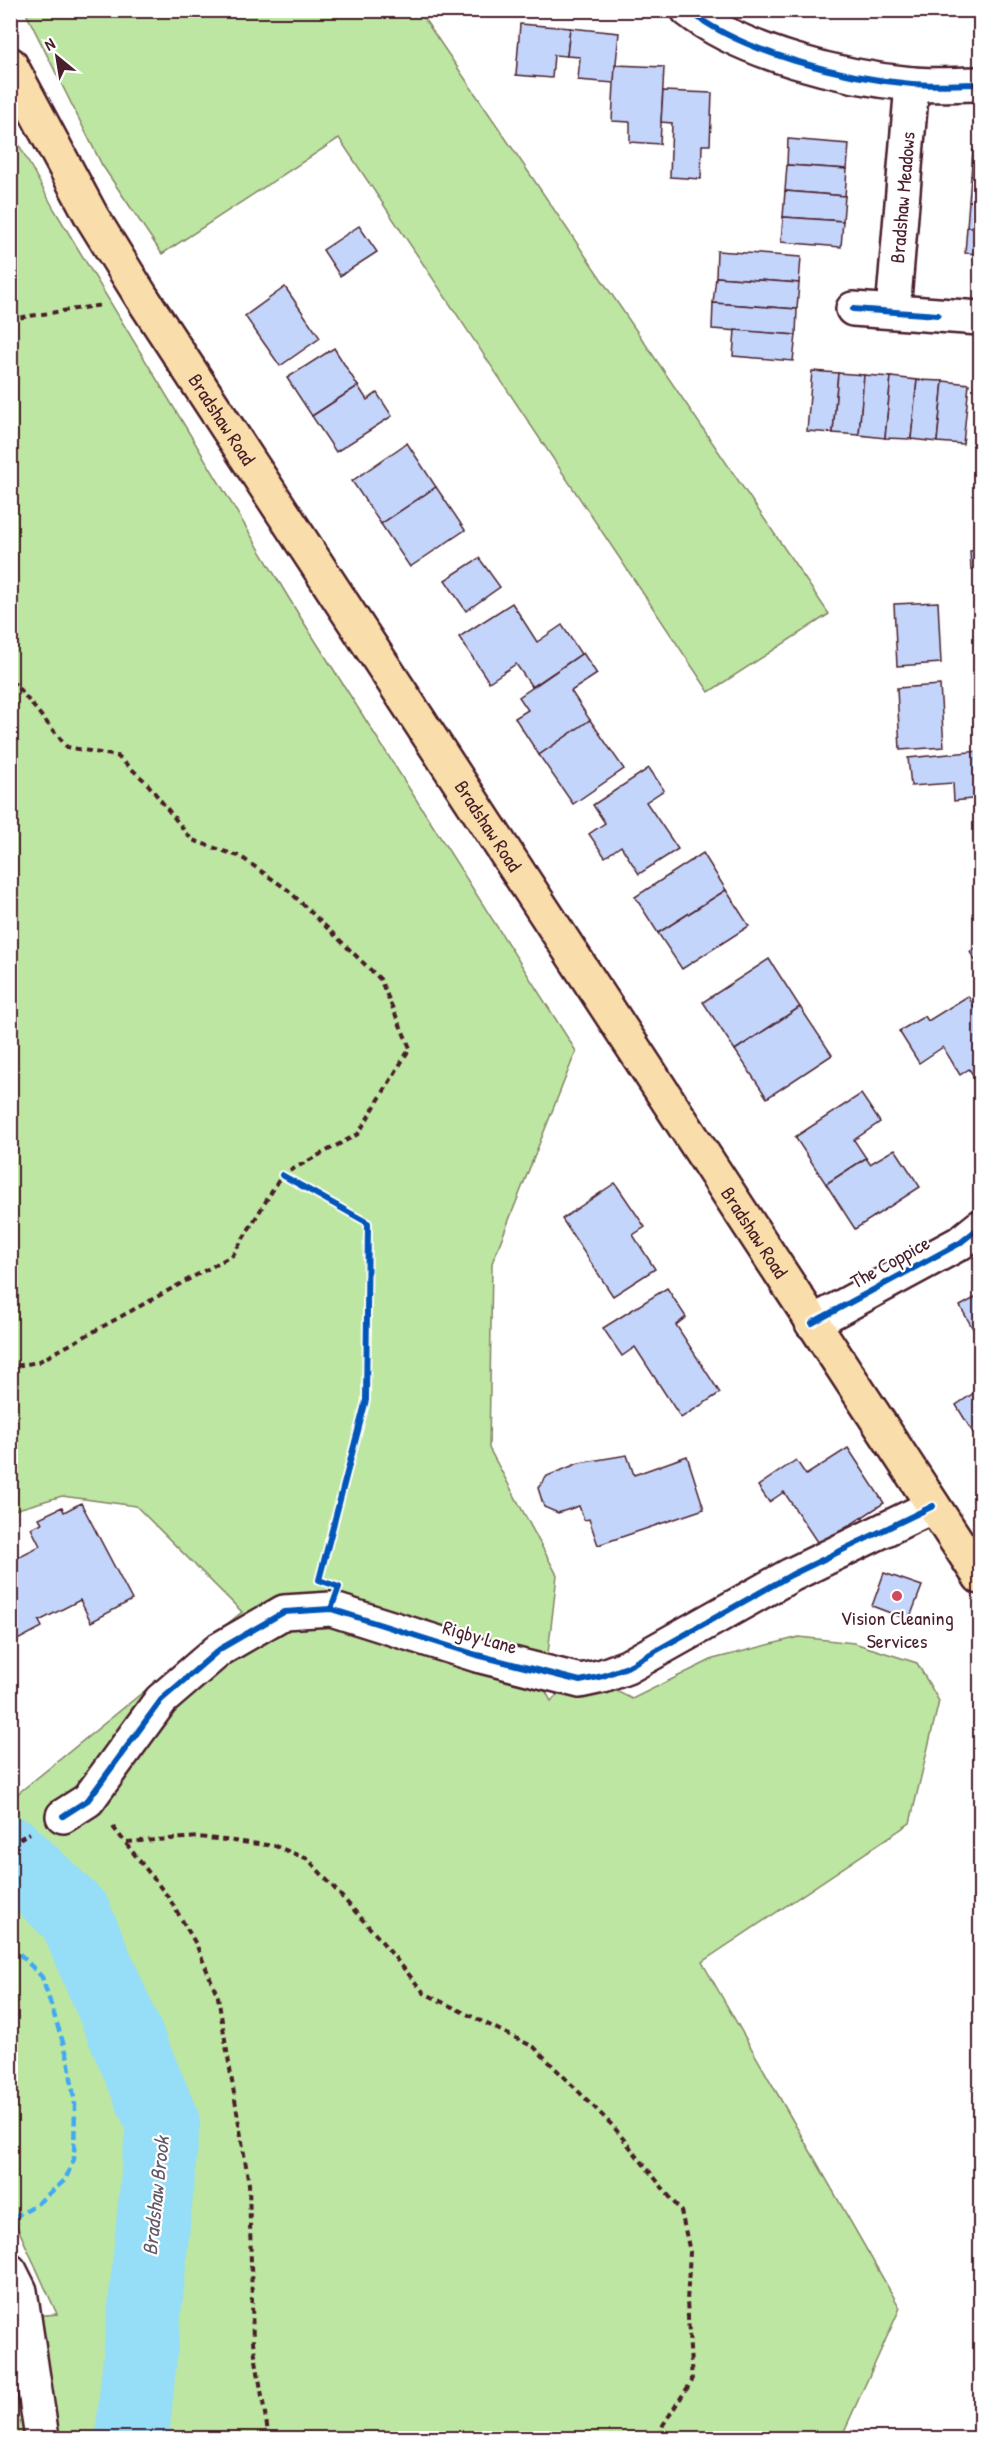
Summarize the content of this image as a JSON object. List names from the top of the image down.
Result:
{
  "streets": {
    "main road": ["Bradshaw Road"],
    "street": ["Bradshaw Meadows", "The Coppice", "Rigby Lane"]
  },
  "crossings": [
    ["Bradshaw Road", "The Coppice"],
    ["Bradshaw Road", "Rigby Lane"]
  ],
  "water": ["Bradshaw Brook"],
  "places": ["Vision Cleaning Services"],
  "north": "top left"
}
